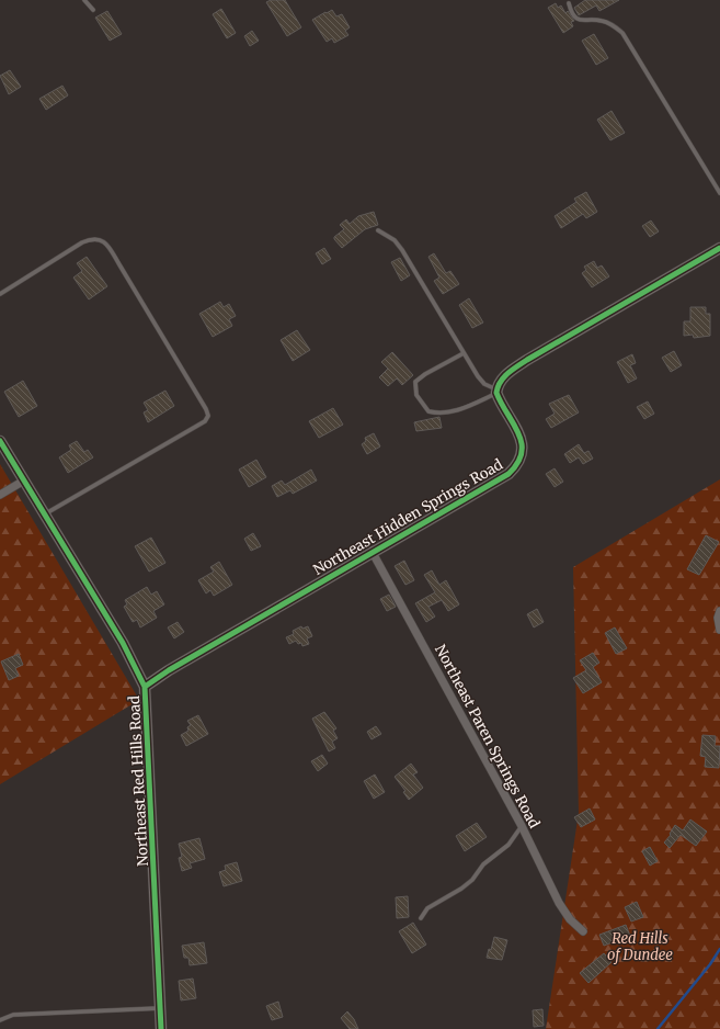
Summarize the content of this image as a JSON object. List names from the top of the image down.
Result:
{
  "streets": {
    "street": ["Northeast Hidden Springs Road", "Northeast Paren Springs Road", "Northeast Red Hills Road"]
  },
  "crossings": [
    ["Northeast Hidden Springs Road", "Northeast Paren Springs Road"],
    ["Northeast Hidden Springs Road", "Northeast Red Hills Road"]
  ],
  "parks": ["Red Hills of Dundee"]
}
